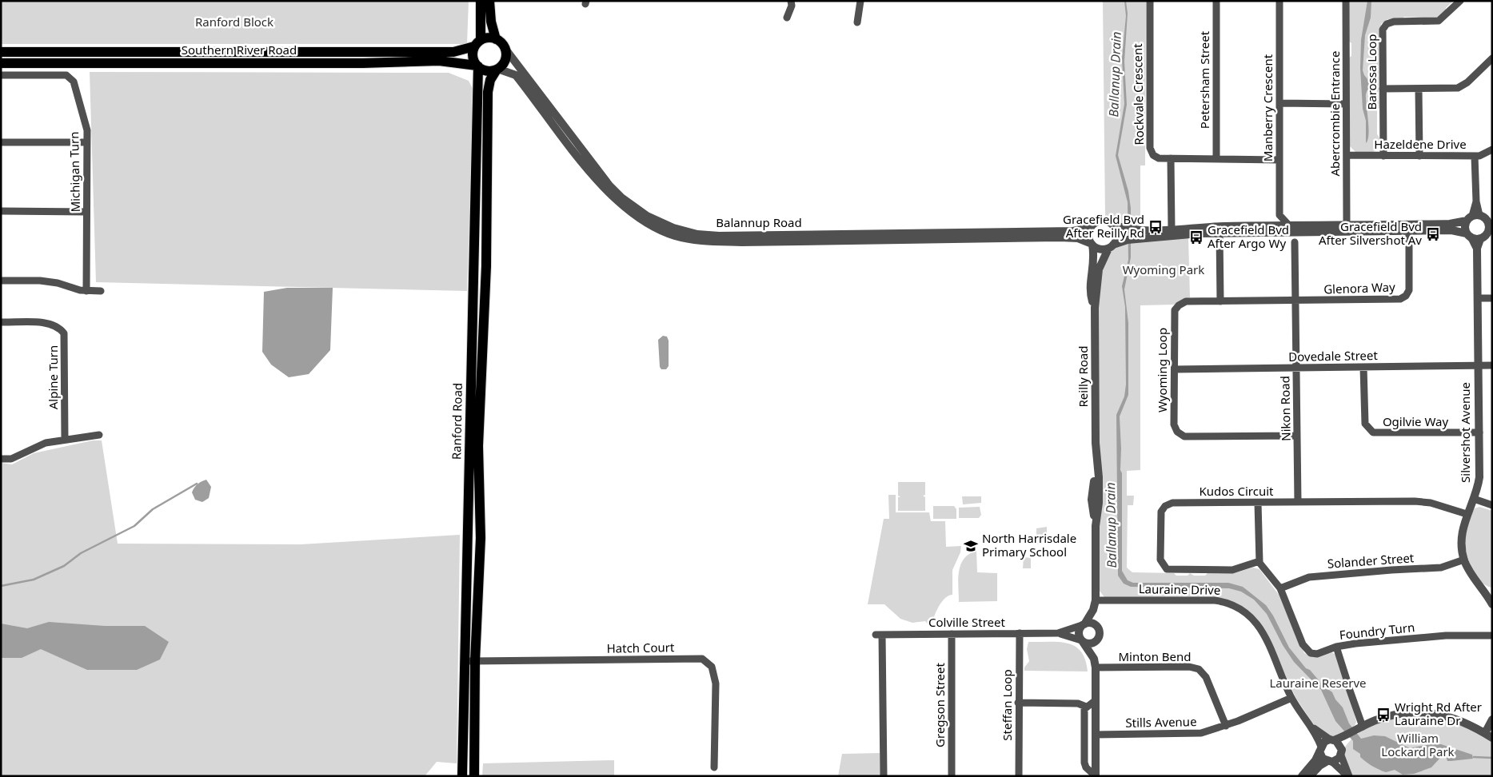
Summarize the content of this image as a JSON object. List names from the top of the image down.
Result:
{
  "streets": {
    "main road": ["Southern River Road", "Ranford Road"],
    "street": [
      "Barossa Loop",
      "Petersham Street",
      "Rockvale Crescent",
      "Manberry Crescent",
      "Abercrombie Entrance",
      "Hazeldene Drive",
      "Michigan Turn",
      "Balannup Road",
      "Glenora Way",
      "Dovedale Street",
      "Wyoming Loop",
      "Reilly Road",
      "Alpine Turn",
      "Nikon Road",
      "Ogilvie Way",
      "Silvershot Avenue",
      "Kudos Circuit",
      "Solander Street",
      "Lauraine Drive",
      "Colville Street",
      "Foundry Turn",
      "Hatch Court",
      "Minton Bend",
      "Gregson Street",
      "Steffan Loop",
      "Stills Avenue"
    ]
  },
  "crossings": [
    ["Southern River Road", "Balannup Road"],
    ["Southern River Road", "Ranford Road"],
    ["Barossa Loop", "Hazeldene Drive"],
    ["Petersham Street", "Rockvale Crescent"],
    ["Rockvale Crescent", "Manberry Crescent"],
    ["Abercrombie Entrance", "Hazeldene Drive"],
    ["Balannup Road", "Reilly Road"],
    ["Balannup Road", "Ranford Road"],
    ["Glenora Way", "Wyoming Loop"],
    ["Glenora Way", "Nikon Road"],
    ["Dovedale Street", "Wyoming Loop"],
    ["Dovedale Street", "Nikon Road"],
    ["Dovedale Street", "Ogilvie Way"],
    ["Dovedale Street", "Silvershot Avenue"],
    ["Wyoming Loop", "Nikon Road"],
    ["Reilly Road", "Lauraine Drive"],
    ["Reilly Road", "Colville Street"],
    ["Nikon Road", "Kudos Circuit"],
    ["Ranford Road", "Hatch Court"],
    ["Ogilvie Way", "Silvershot Avenue"],
    ["Silvershot Avenue", "Kudos Circuit"],
    ["Silvershot Avenue", "Solander Street"],
    ["Kudos Circuit", "Foundry Turn"],
    ["Solander Street", "Foundry Turn"],
    ["Lauraine Drive", "Stills Avenue"],
    ["Colville Street", "Gregson Street"],
    ["Colville Street", "Steffan Loop"],
    ["Minton Bend", "Stills Avenue"]
  ],
  "water": ["Ballanup Drain"],
  "parks": [
    "Ranford Block",
    "Wyoming Park",
    "Lauraine Reserve",
    "William Lockard Park"
  ],
  "places": {
    "bus stop": [
      "Gracefield Bvd After Reilly Rd",
      "Gracefield Bvd After Silvershot Av",
      "Gracefield Bvd After Argo Wy",
      "Wright Rd After Lauraine Dr"
    ],
    "school or university": ["North Harrisdale Primary School"]
  }
}
